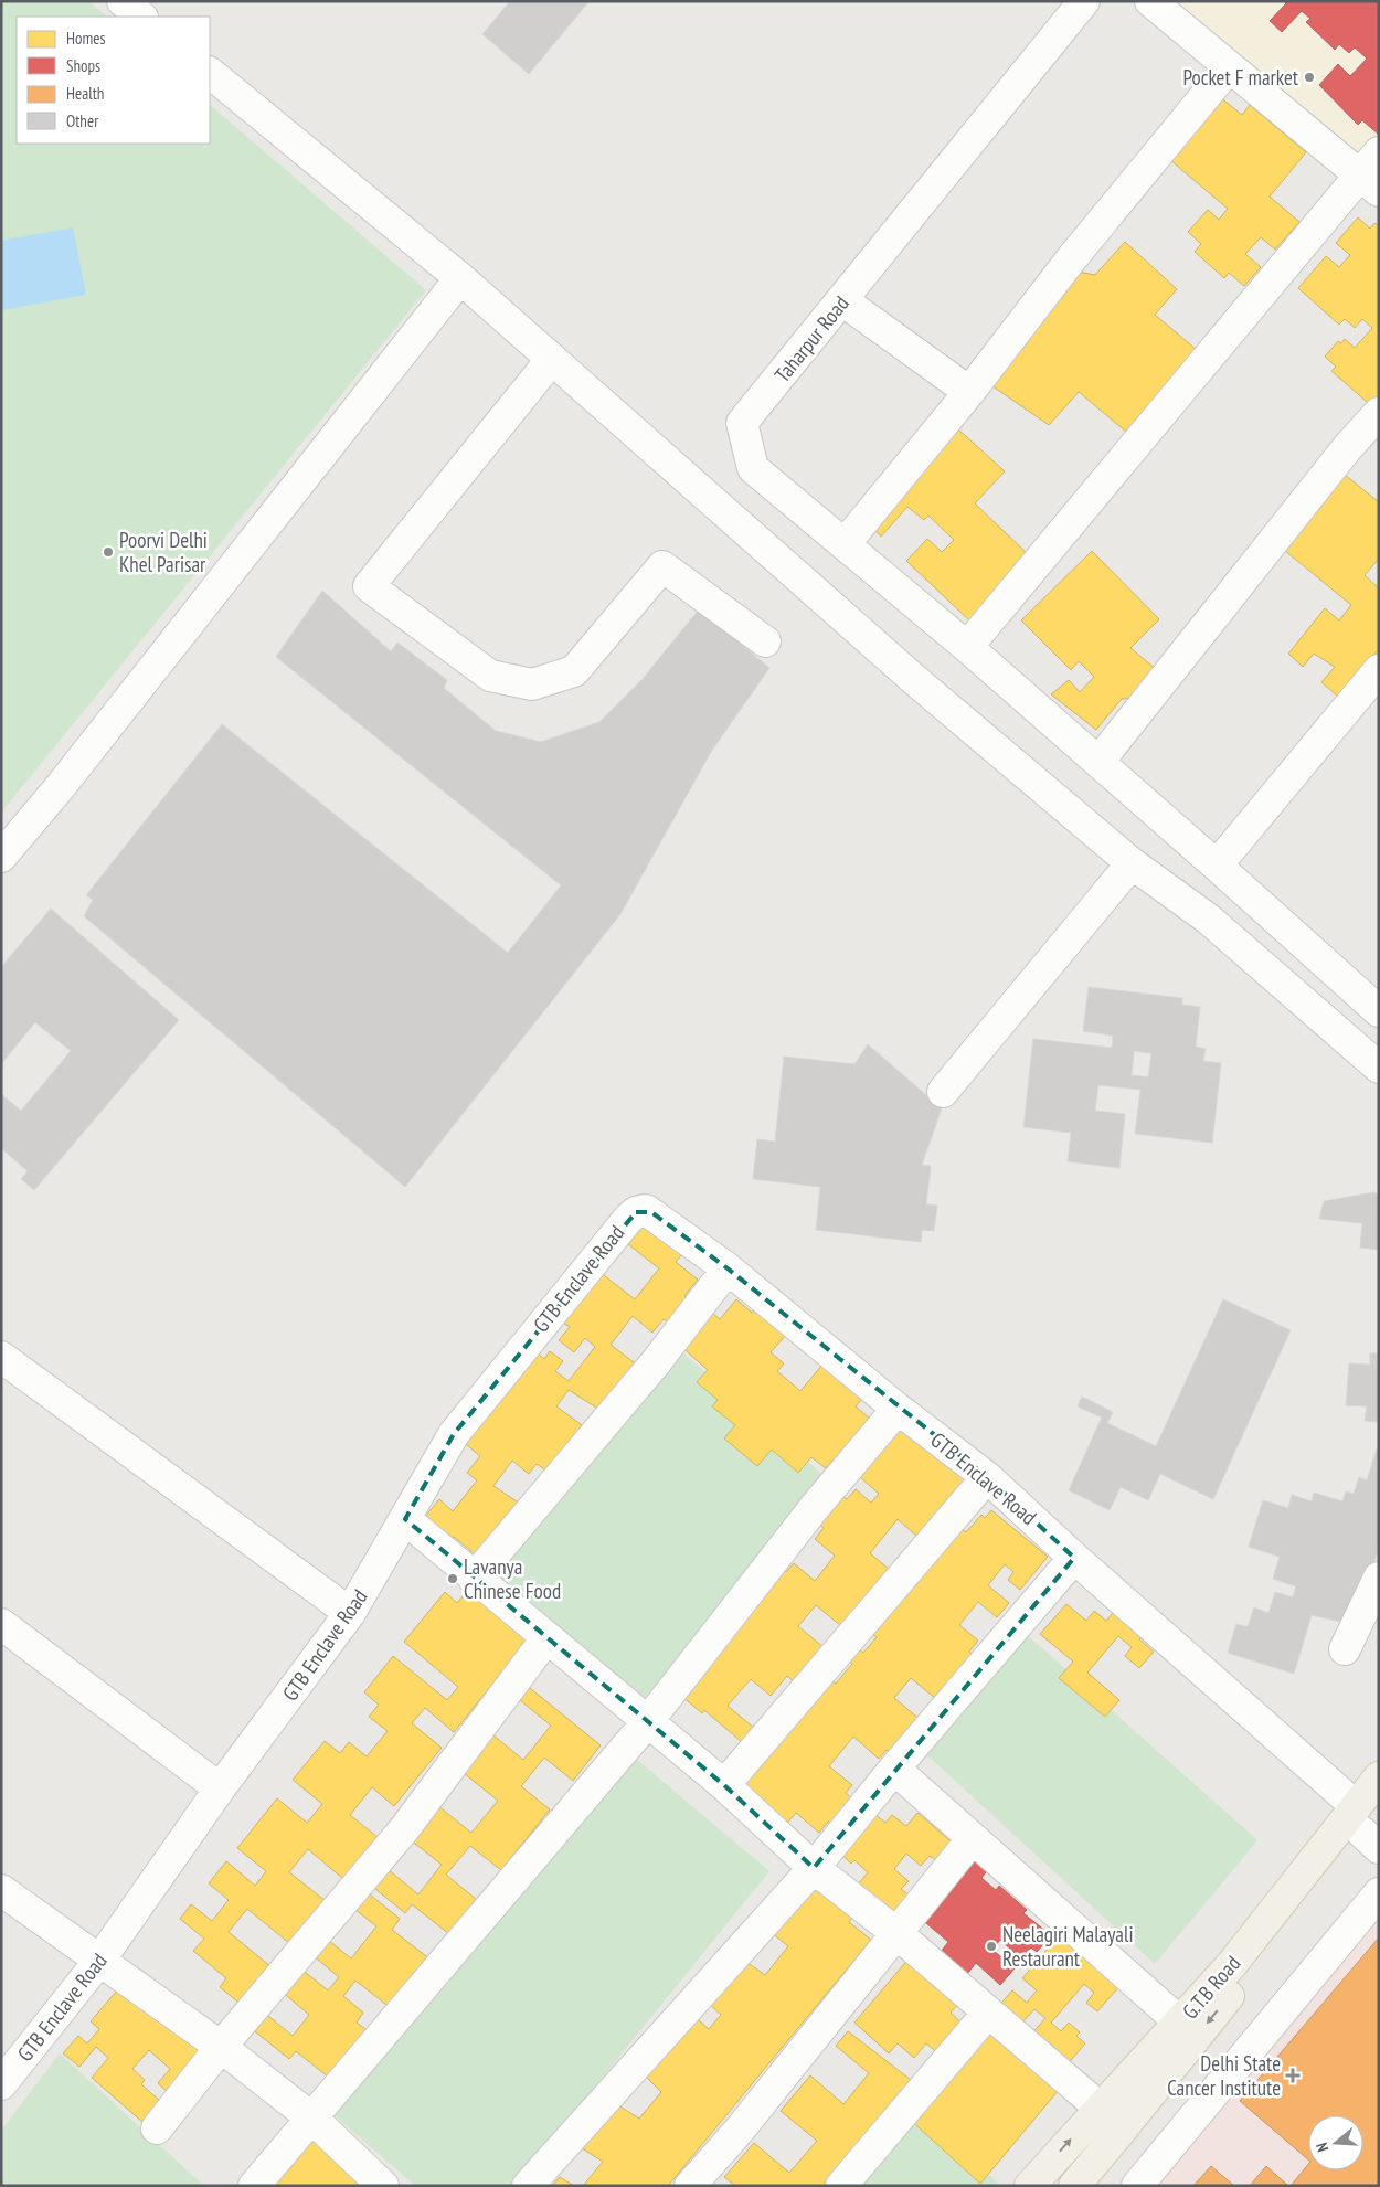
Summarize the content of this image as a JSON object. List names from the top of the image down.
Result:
{
  "streets": {
    "main road": ["G.T.B Road"],
    "street": ["Taharpur Road", "GTB Enclave Road"]
  },
  "crossings": [
    ["GTB Enclave Road", "G.T.B Road"]
  ],
  "places": {
    "other": [
      "Pocket F market",
      "Poorvi Delhi Khel Parisar",
      "Lavanya Chinese Food",
      "Neelagiri Malayali Restaurant"
    ],
    "health": ["Delhi State Cancer Institute"]
  },
  "legend": [
    "Homes",
    "Shops",
    "Health",
    "Other"
  ],
  "north": "left"
}
